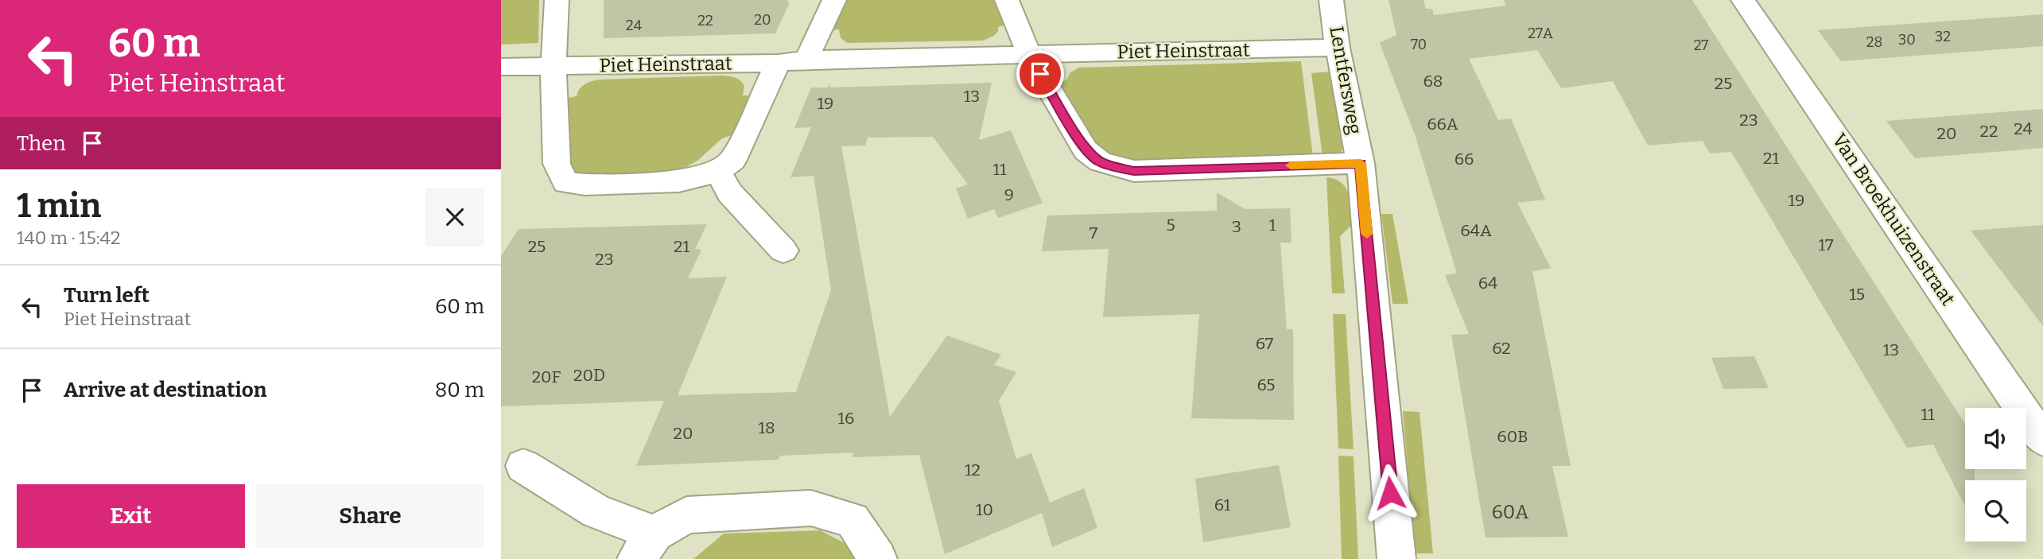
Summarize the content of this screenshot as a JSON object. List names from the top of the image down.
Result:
{
  "streets": {
    "street": ["Piet Heinstraat", "Lentfersweg", "Van Broekhuizenstraat"]
  },
  "crossings": [
    ["Piet Heinstraat", "Lentfersweg"]
  ],
  "house_numbers": [
    "20",
    "22",
    "24",
    "27A",
    "32",
    "30",
    "28",
    "70",
    "27",
    "68",
    "25",
    "13",
    "19",
    "23",
    "66A",
    "24",
    "22",
    "20",
    "21",
    "66",
    "11",
    "9",
    "19",
    "5",
    "1",
    "3",
    "64A",
    "7",
    "17",
    "25",
    "21",
    "23",
    "64",
    "15",
    "67",
    "62",
    "13",
    "20D",
    "20F",
    "65",
    "11",
    "16",
    "18",
    "20",
    "60B",
    "12",
    "61",
    "10",
    "60A"
  ],
  "page": {
    "turn": ["60 m", "Piet Heinstraat"],
    "then": "Then",
    "heading": ["1 min", "140 m · 15:42"],
    "list": [
      {
        "name": "Turn left",
        "note": "Piet Heinstraat",
        "value": "60 m"
      },
      {
        "name": "Arrive at destination",
        "value": "80 m"
      }
    ],
    "buttons": ["Exit", "Share"]
  }
}
